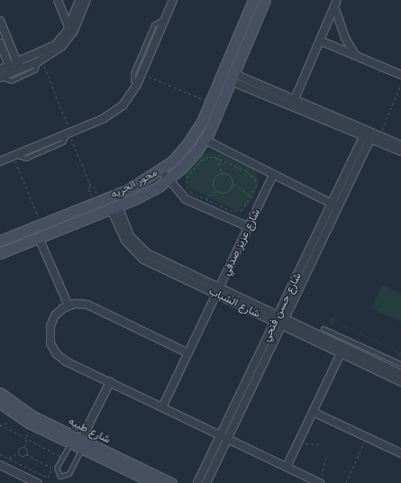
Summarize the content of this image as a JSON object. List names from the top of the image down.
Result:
{
  "streets": {
    "main road": ["محور الحريه", "شارع طيبه"],
    "street": ["شارع عزيز صدقي", "شارع الشباب", "شارع حسن فتحي"]
  },
  "crossings": [
    ["محور الحريه", "شارع الشباب"],
    ["شارع عزيز صدقي", "شارع الشباب"],
    ["شارع الشباب", "شارع حسن فتحي"]
  ]
}
